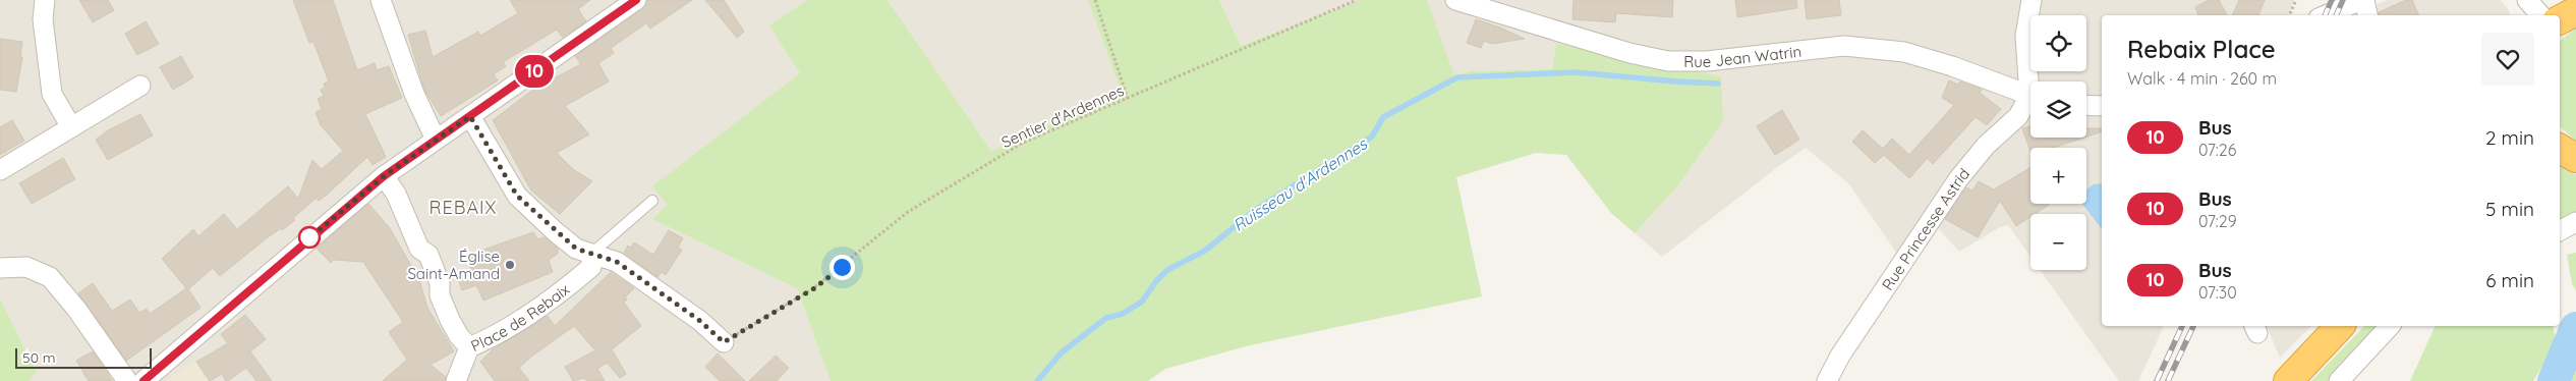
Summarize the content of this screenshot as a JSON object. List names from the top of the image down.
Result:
{
  "streets": {
    "street": ["Rue Jean Watrin", "Rue Princesse Astrid", "Place de Rebaix"],
    "path": ["Sentier d'Ardennes"]
  },
  "districts": ["REBAIX"],
  "water": ["Ruisseau d'Ardennes"],
  "places": ["Église Saint-Amand"],
  "lines": ["bus line 10"],
  "scale_bar": "50 m",
  "page": {
    "on_map": "10",
    "map_buttons": ["+", "−"],
    "heading": ["Rebaix Place", "Walk · 4 min · 260 m"],
    "list": [
      {
        "mark": "10",
        "name": "Bus",
        "note": "07:26",
        "value": "2 min"
      },
      {
        "mark": "10",
        "name": "Bus",
        "note": "07:29",
        "value": "5 min"
      },
      {
        "mark": "10",
        "name": "Bus",
        "note": "07:30",
        "value": "6 min"
      }
    ],
    "scale": "50 m"
  }
}
